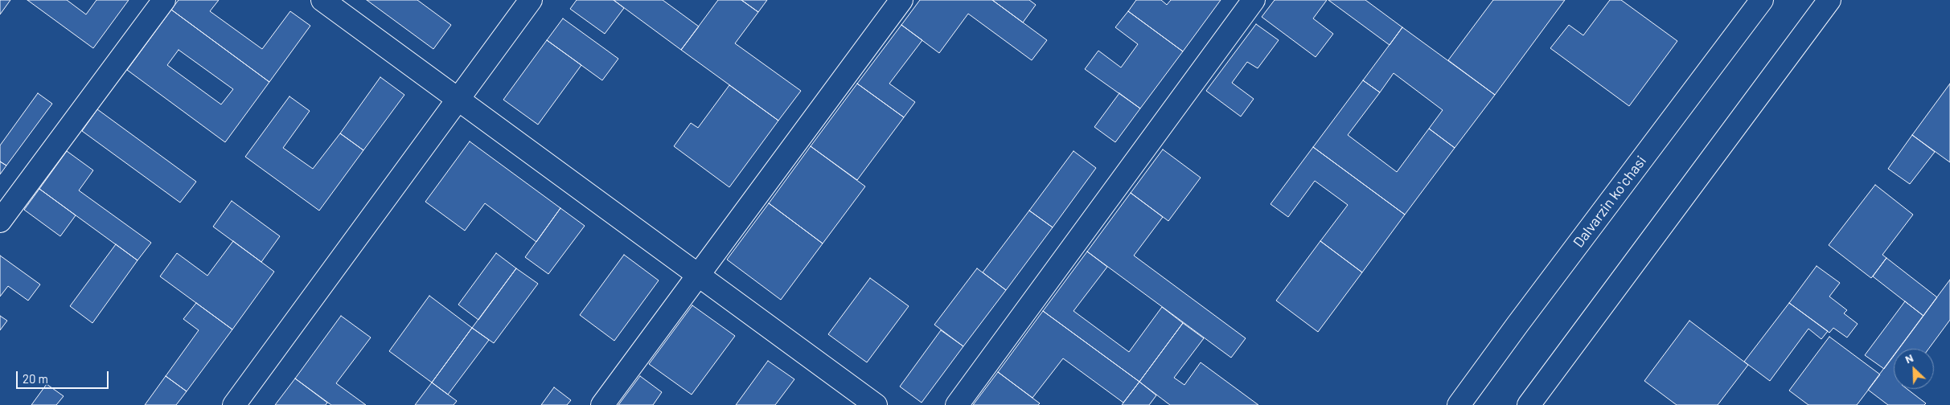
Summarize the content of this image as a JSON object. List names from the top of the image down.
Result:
{
  "streets": {
    "street": ["Dalvarzin koʻchasi"]
  },
  "scale_bar": "20 m",
  "north": "top left"
}
